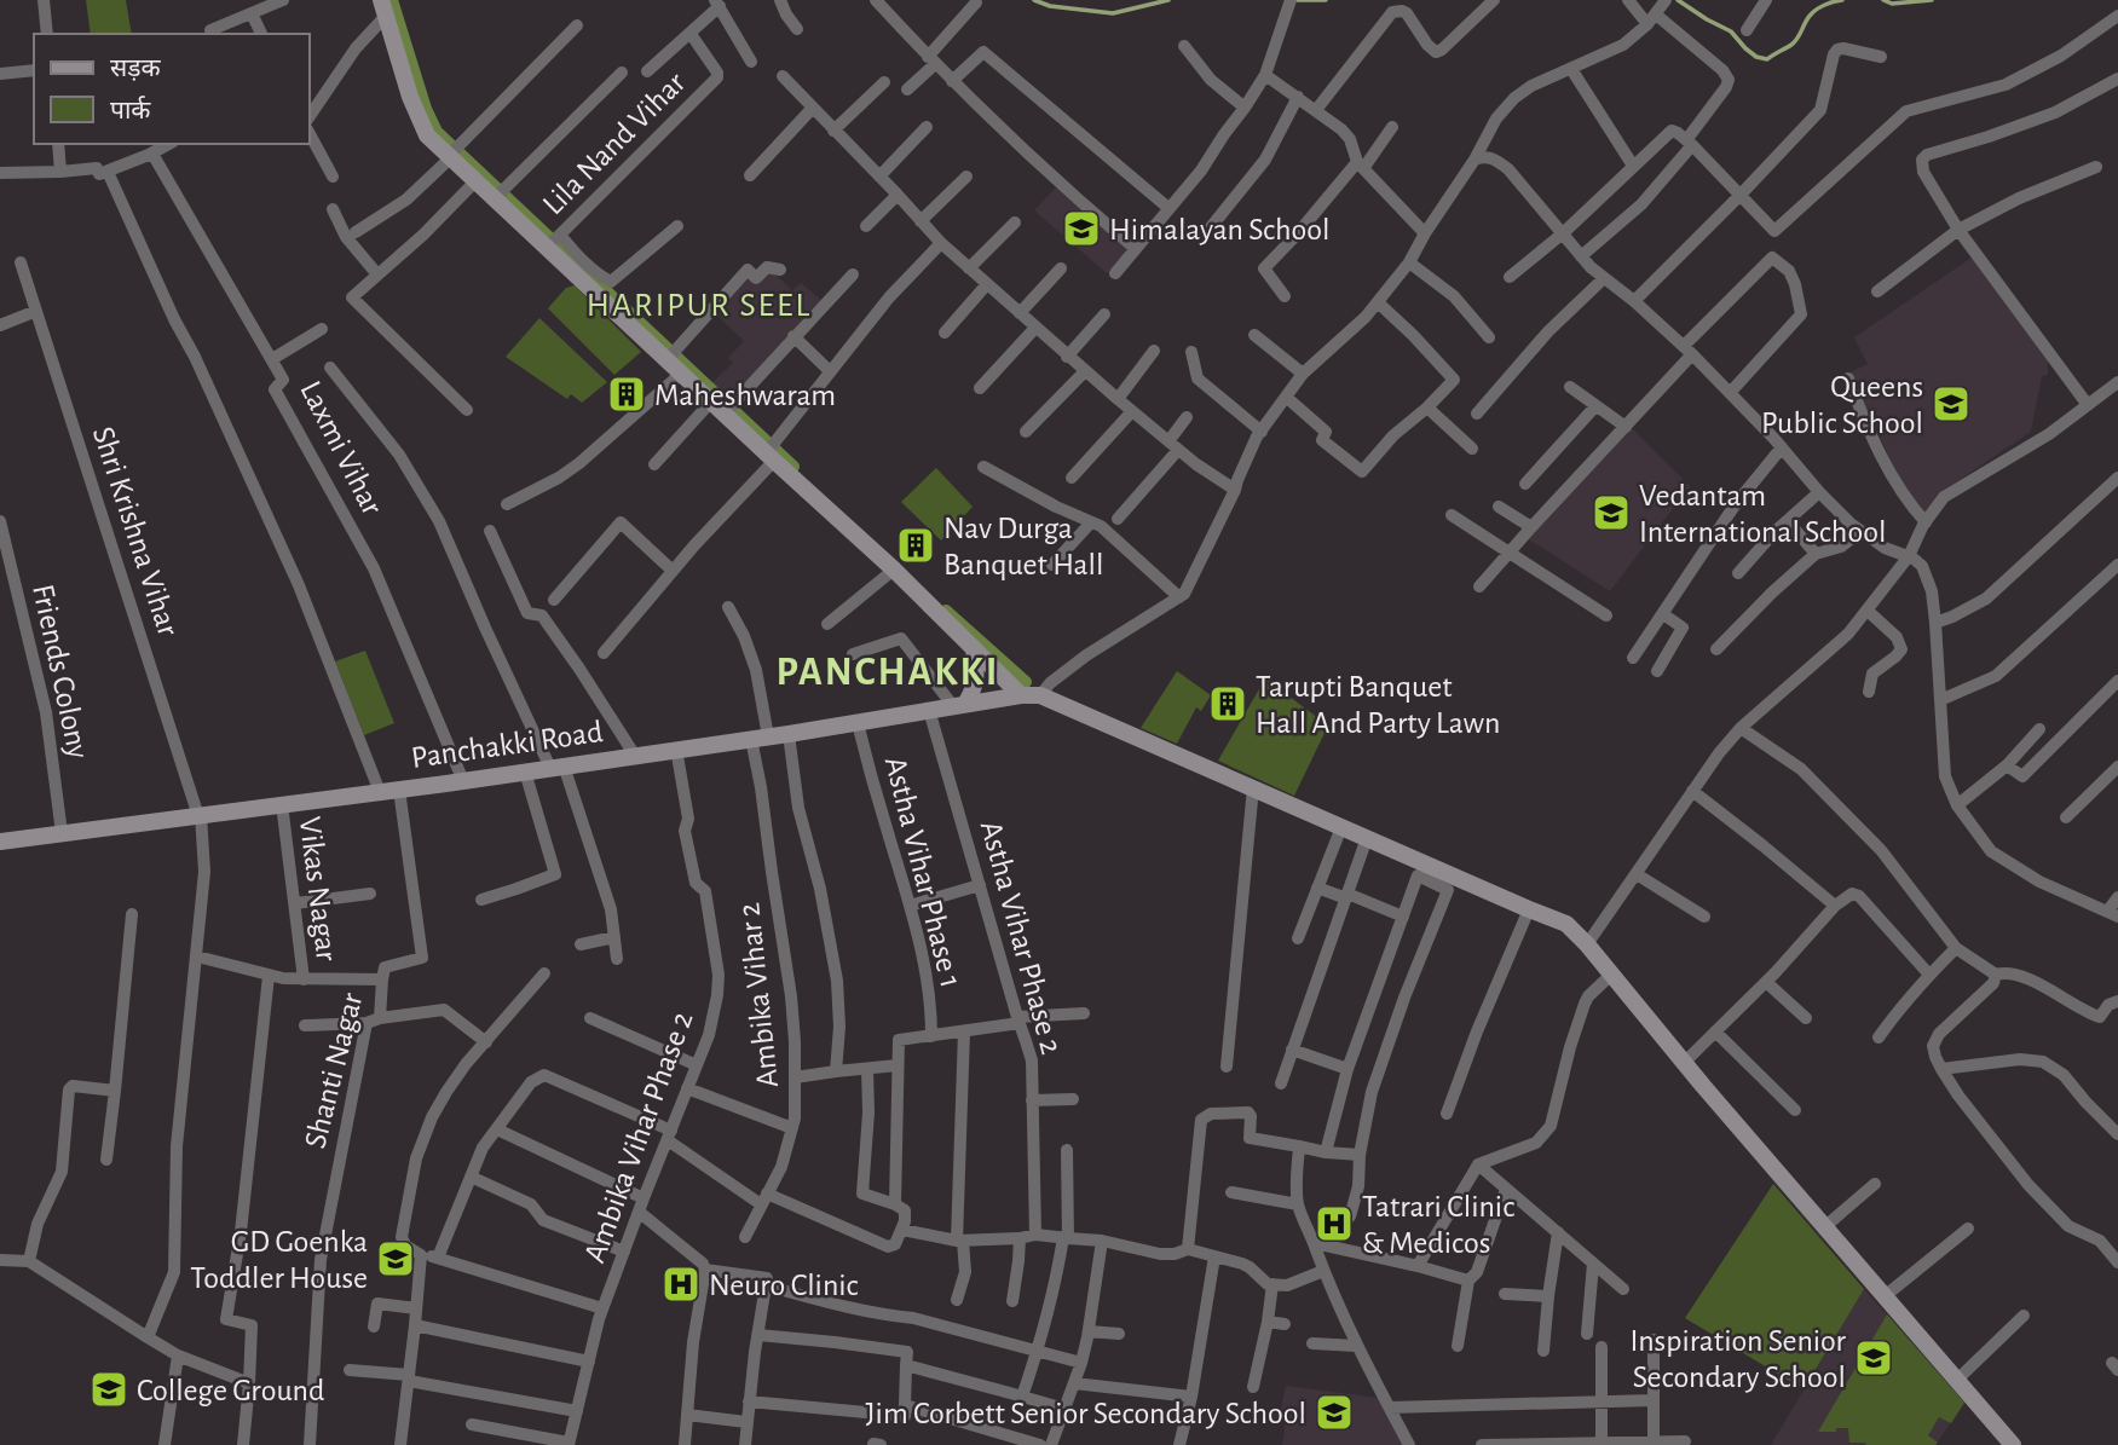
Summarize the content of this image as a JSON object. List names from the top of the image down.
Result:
{
  "streets": {
    "main road": ["Panchakki Road"],
    "street": [
      "Lila Nand Vihar",
      "Laxmi Vihar",
      "Shri Krishna Vihar",
      "Friends Colony",
      "Astha Vihar Phase 1",
      "Vikas Nagar",
      "Astha Vihar Phase 2",
      "Ambika Vihar 2",
      "Shanti Nagar",
      "Ambika Vihar Phase 2"
    ]
  },
  "crossings": [
    ["Laxmi Vihar", "Panchakki Road"],
    ["Shri Krishna Vihar", "Panchakki Road"],
    ["Friends Colony", "Panchakki Road"],
    ["Panchakki Road", "Astha Vihar Phase 1"],
    ["Panchakki Road", "Vikas Nagar"],
    ["Panchakki Road", "Astha Vihar Phase 2"],
    ["Panchakki Road", "Ambika Vihar 2"],
    ["Panchakki Road", "Shanti Nagar"],
    ["Panchakki Road", "Ambika Vihar Phase 2"]
  ],
  "districts": ["HARIPUR SEEL", "PANCHAKKI"],
  "places": {
    "school or university": [
      "Himalayan School",
      "Queens Public School",
      "Vedantam International School",
      "GD Goenka Toddler House",
      "Inspiration Senior Secondary School",
      "College Ground",
      "Jim Corbett Senior Secondary School"
    ],
    "building": ["Maheshwaram", "Nav Durga Banquet Hall", "Tarupti Banquet Hall And Party Lawn"],
    "hospital": ["Tatrari Clinic & Medicos", "Neuro Clinic"]
  },
  "legend": ["सड़क", "पार्क"]
}
